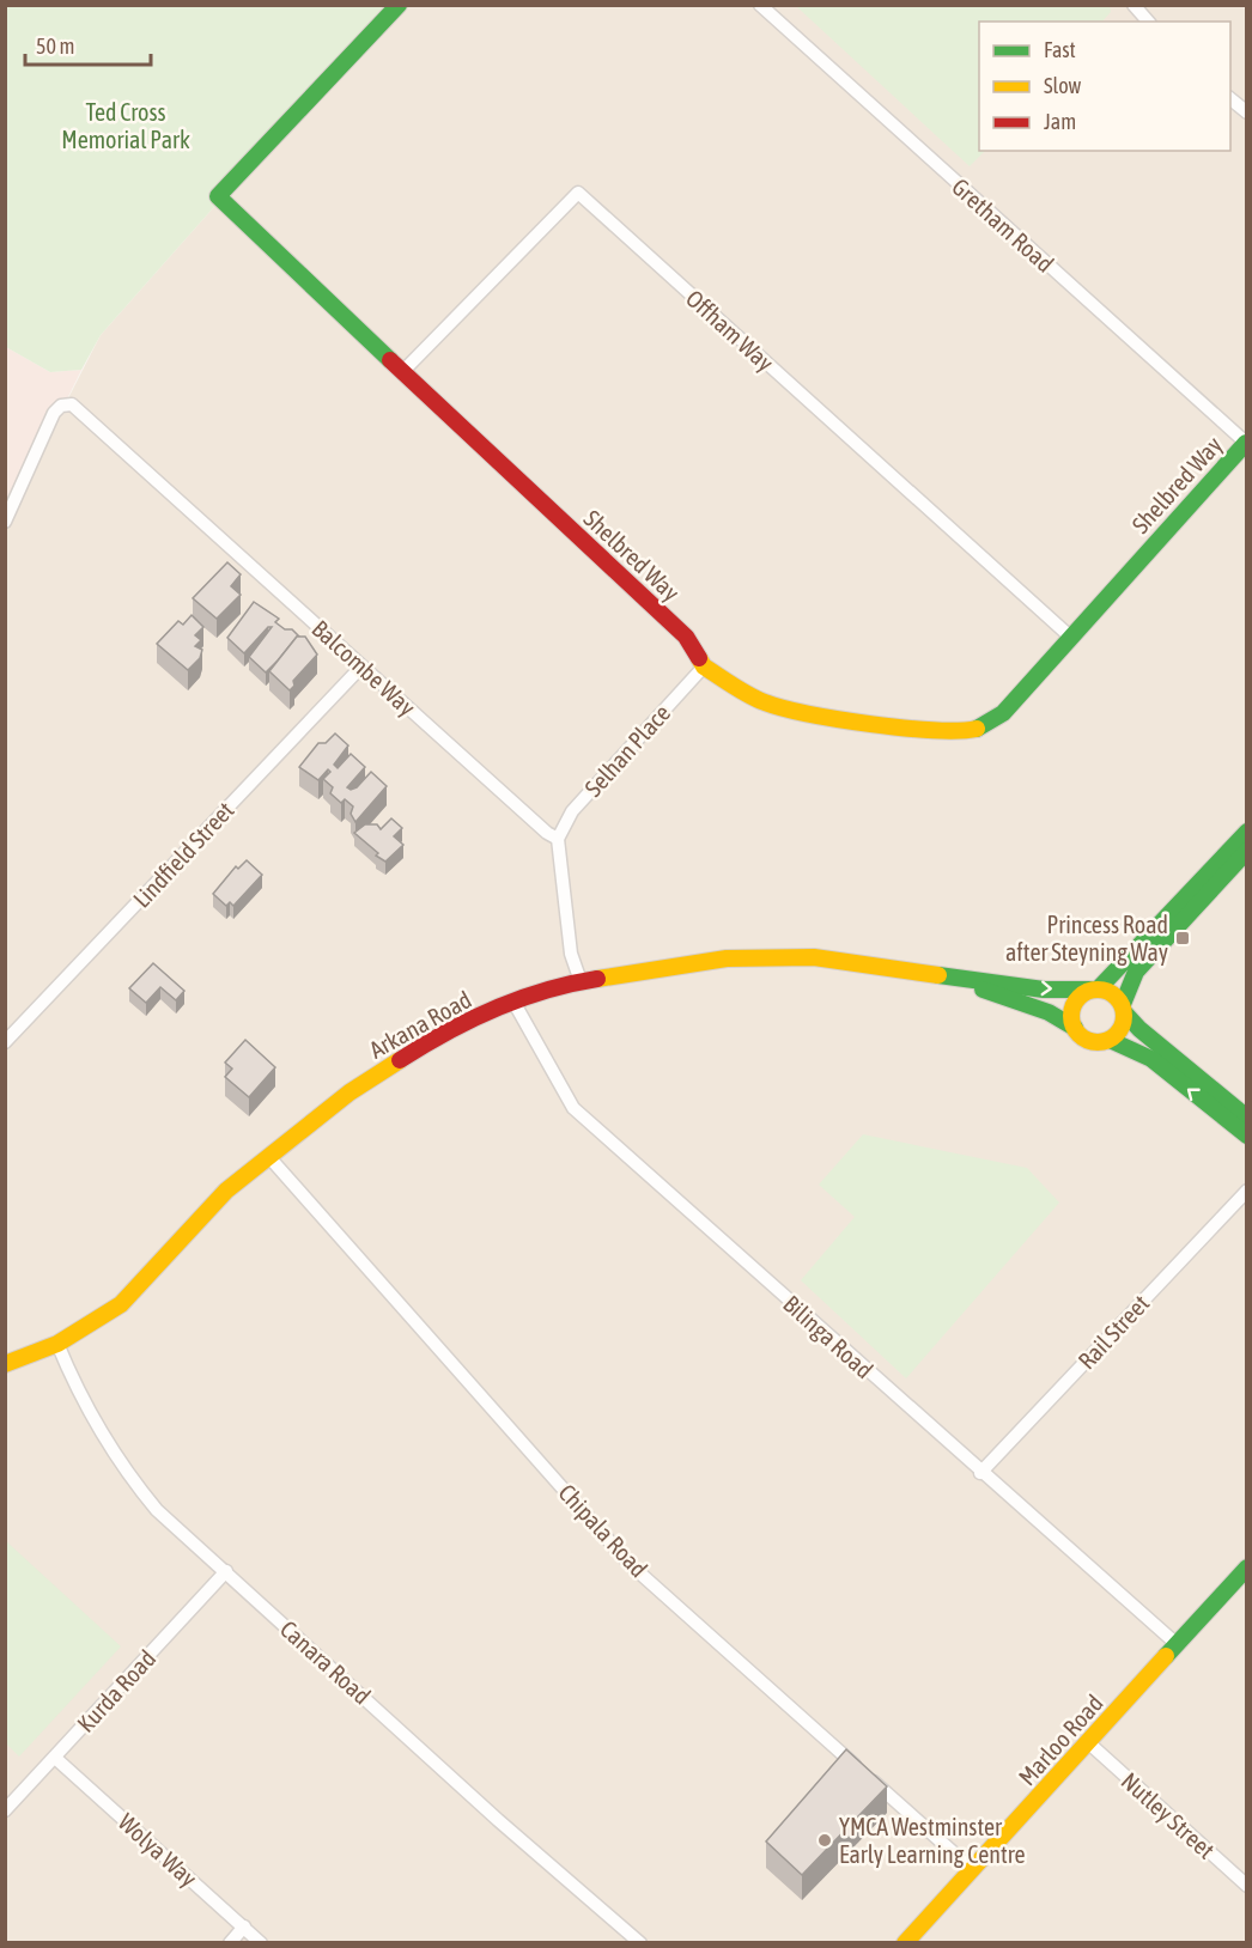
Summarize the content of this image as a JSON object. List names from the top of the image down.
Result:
{
  "streets": {
    "street": [
      "Gretham Road",
      "Offham Way",
      "Shelbred Way",
      "Balcombe Way",
      "Selhan Place",
      "Lindfield Street",
      "Arkana Road",
      "Rail Street",
      "Bilinga Road",
      "Chipala Road",
      "Canara Road",
      "Kurda Road",
      "Marloo Road",
      "Nutley Street",
      "Wolya Way"
    ]
  },
  "crossings": [
    ["Gretham Road", "Shelbred Way"],
    ["Offham Way", "Shelbred Way"],
    ["Shelbred Way", "Selhan Place"],
    ["Balcombe Way", "Selhan Place"],
    ["Balcombe Way", "Lindfield Street"],
    ["Arkana Road", "Bilinga Road"],
    ["Arkana Road", "Chipala Road"],
    ["Arkana Road", "Canara Road"],
    ["Rail Street", "Bilinga Road"],
    ["Bilinga Road", "Marloo Road"],
    ["Chipala Road", "Marloo Road"],
    ["Canara Road", "Kurda Road"],
    ["Kurda Road", "Wolya Way"],
    ["Marloo Road", "Nutley Street"]
  ],
  "parks": ["Ted Cross Memorial Park"],
  "places": {
    "transit": ["Princess Road after Steyning Way"],
    "other": ["YMCA Westminster Early Learning Centre"]
  },
  "legend": ["Fast", "Slow", "Jam"],
  "scale_bar": "50 m"
}
